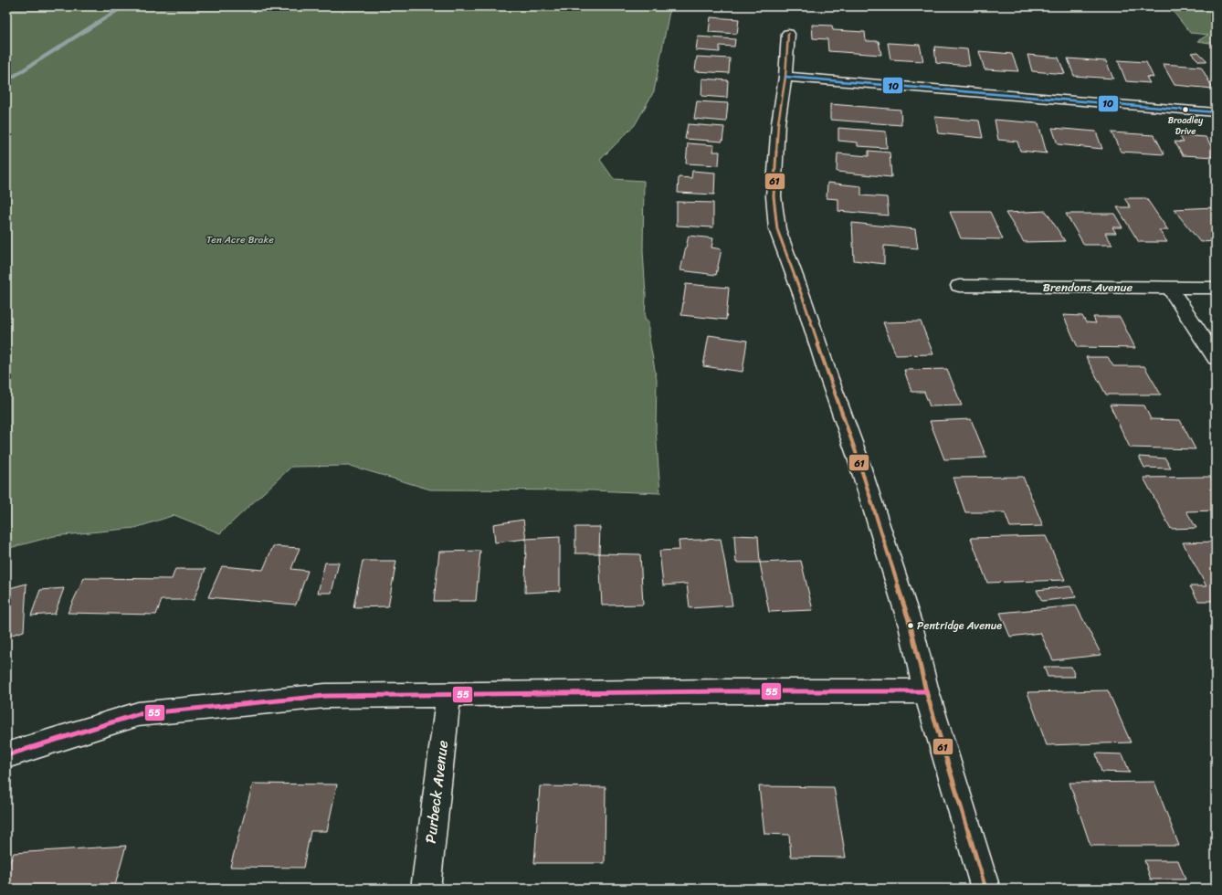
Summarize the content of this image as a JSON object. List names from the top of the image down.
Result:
{
  "streets": {
    "street": ["Brendons Avenue", "Purbeck Avenue"]
  },
  "parks": ["Ten Acre Brake"],
  "places": ["Broadley Drive", "Pentridge Avenue"],
  "lines": ["transit line 61", "transit line 10", "transit line 55"]
}
